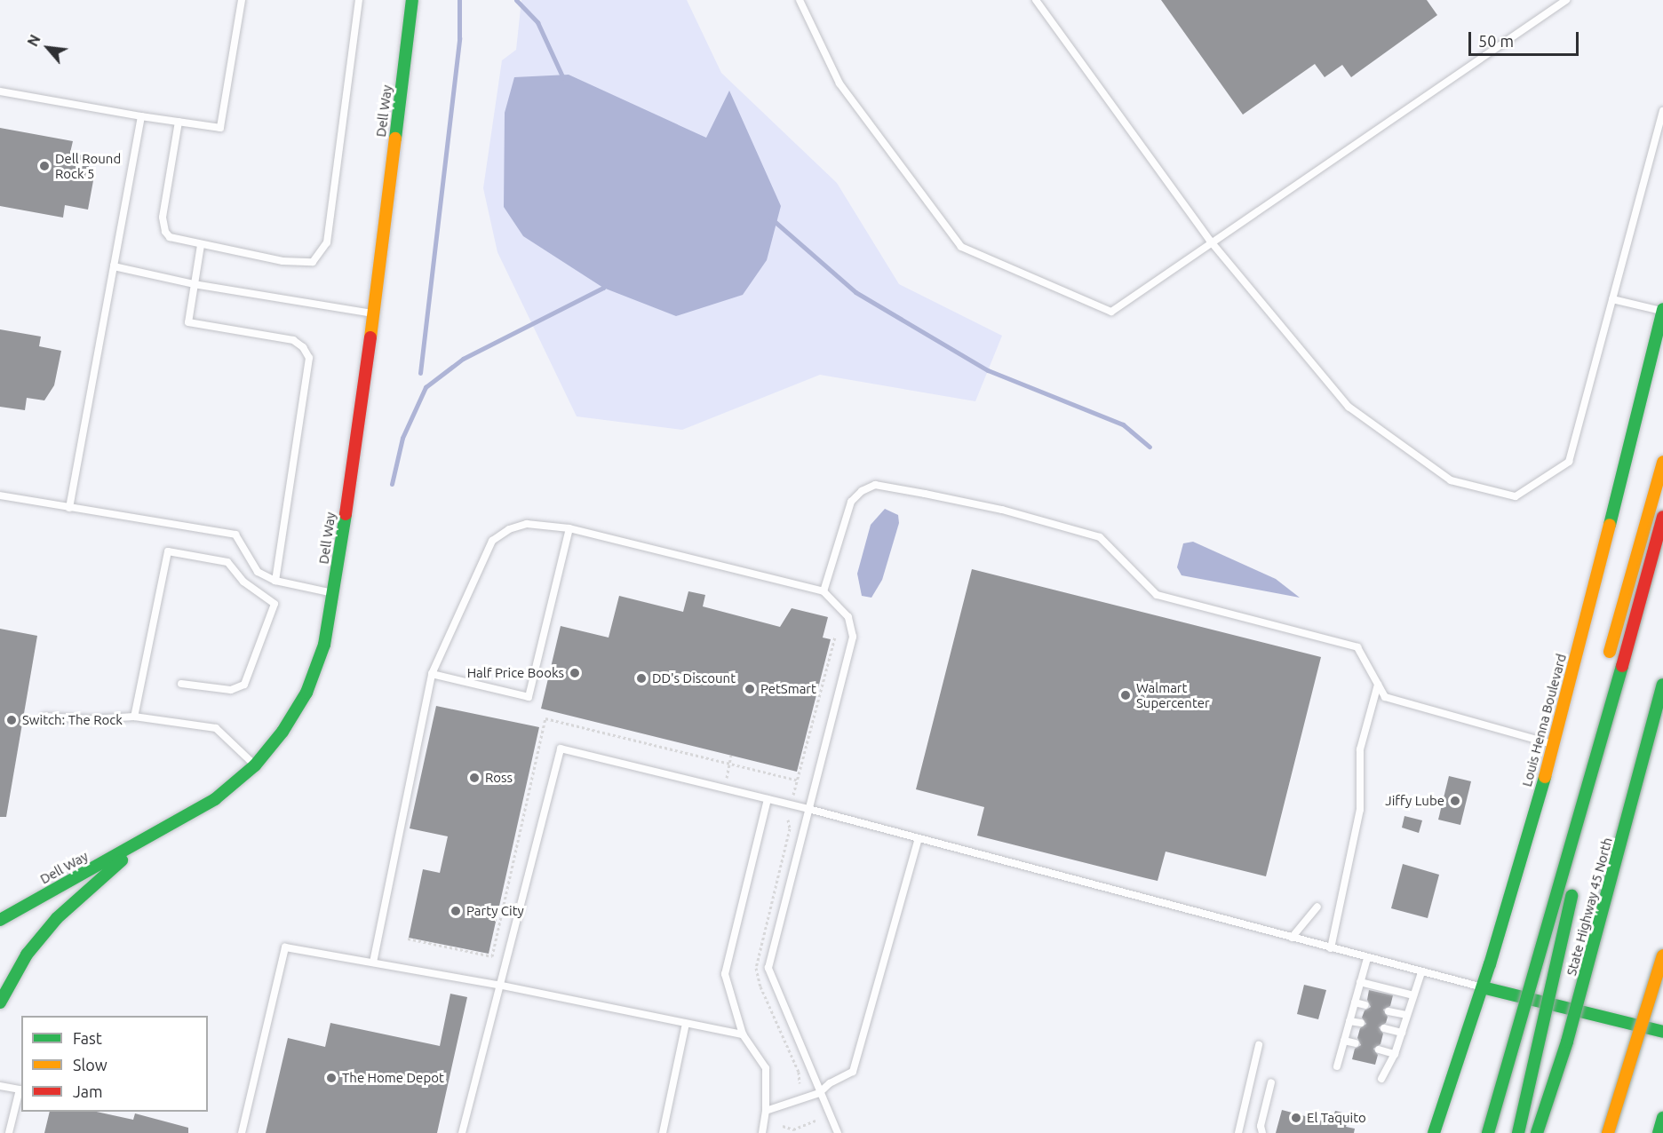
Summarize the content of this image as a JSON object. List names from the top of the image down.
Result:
{
  "streets": {
    "main road": ["Dell Way", "Louis Henna Boulevard", "State Highway 45 North"]
  },
  "places": [
    "Dell Round Rock 5",
    "Half Price Books",
    "DD's Discount",
    "PetSmart",
    "Walmart Supercenter",
    "Switch: The Rock",
    "Ross",
    "Jiffy Lube",
    "Party City",
    "The Home Depot",
    "El Taquito"
  ],
  "legend": ["Fast", "Slow", "Jam"],
  "scale_bar": "50 m",
  "north": "top left"
}
